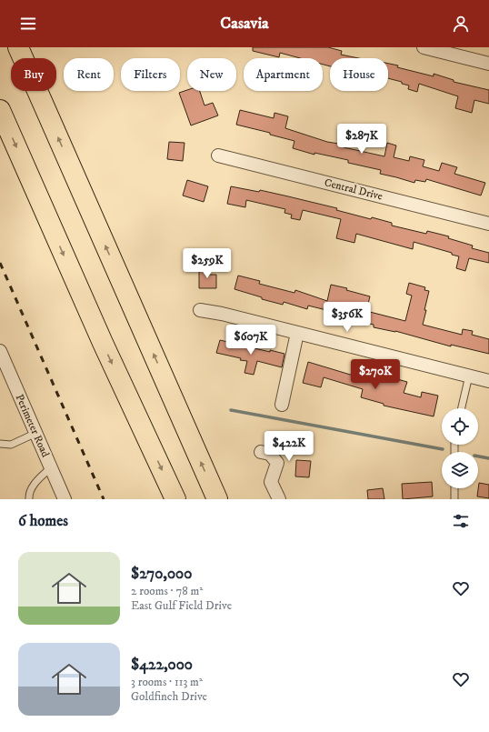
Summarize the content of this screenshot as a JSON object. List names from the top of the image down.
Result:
{
  "streets": {
    "street": ["Central Drive", "Perimeter Road"]
  },
  "page": {
    "header": "Casavia",
    "chip": [
      "Buy",
      "Rent",
      "Filters",
      "New",
      "Apartment",
      "House"
    ],
    "price": [
      "$287K",
      "$259K",
      "$356K",
      "$607K",
      "$270K",
      "$422K"
    ],
    "heading": "6 homes",
    "list": [
      {
        "name": "$270,000",
        "note": "2 rooms · 78 m² · East Gulf Field Drive"
      },
      {
        "name": "$422,000",
        "note": "3 rooms · 113 m² · Goldfinch Drive"
      }
    ]
  }
}
